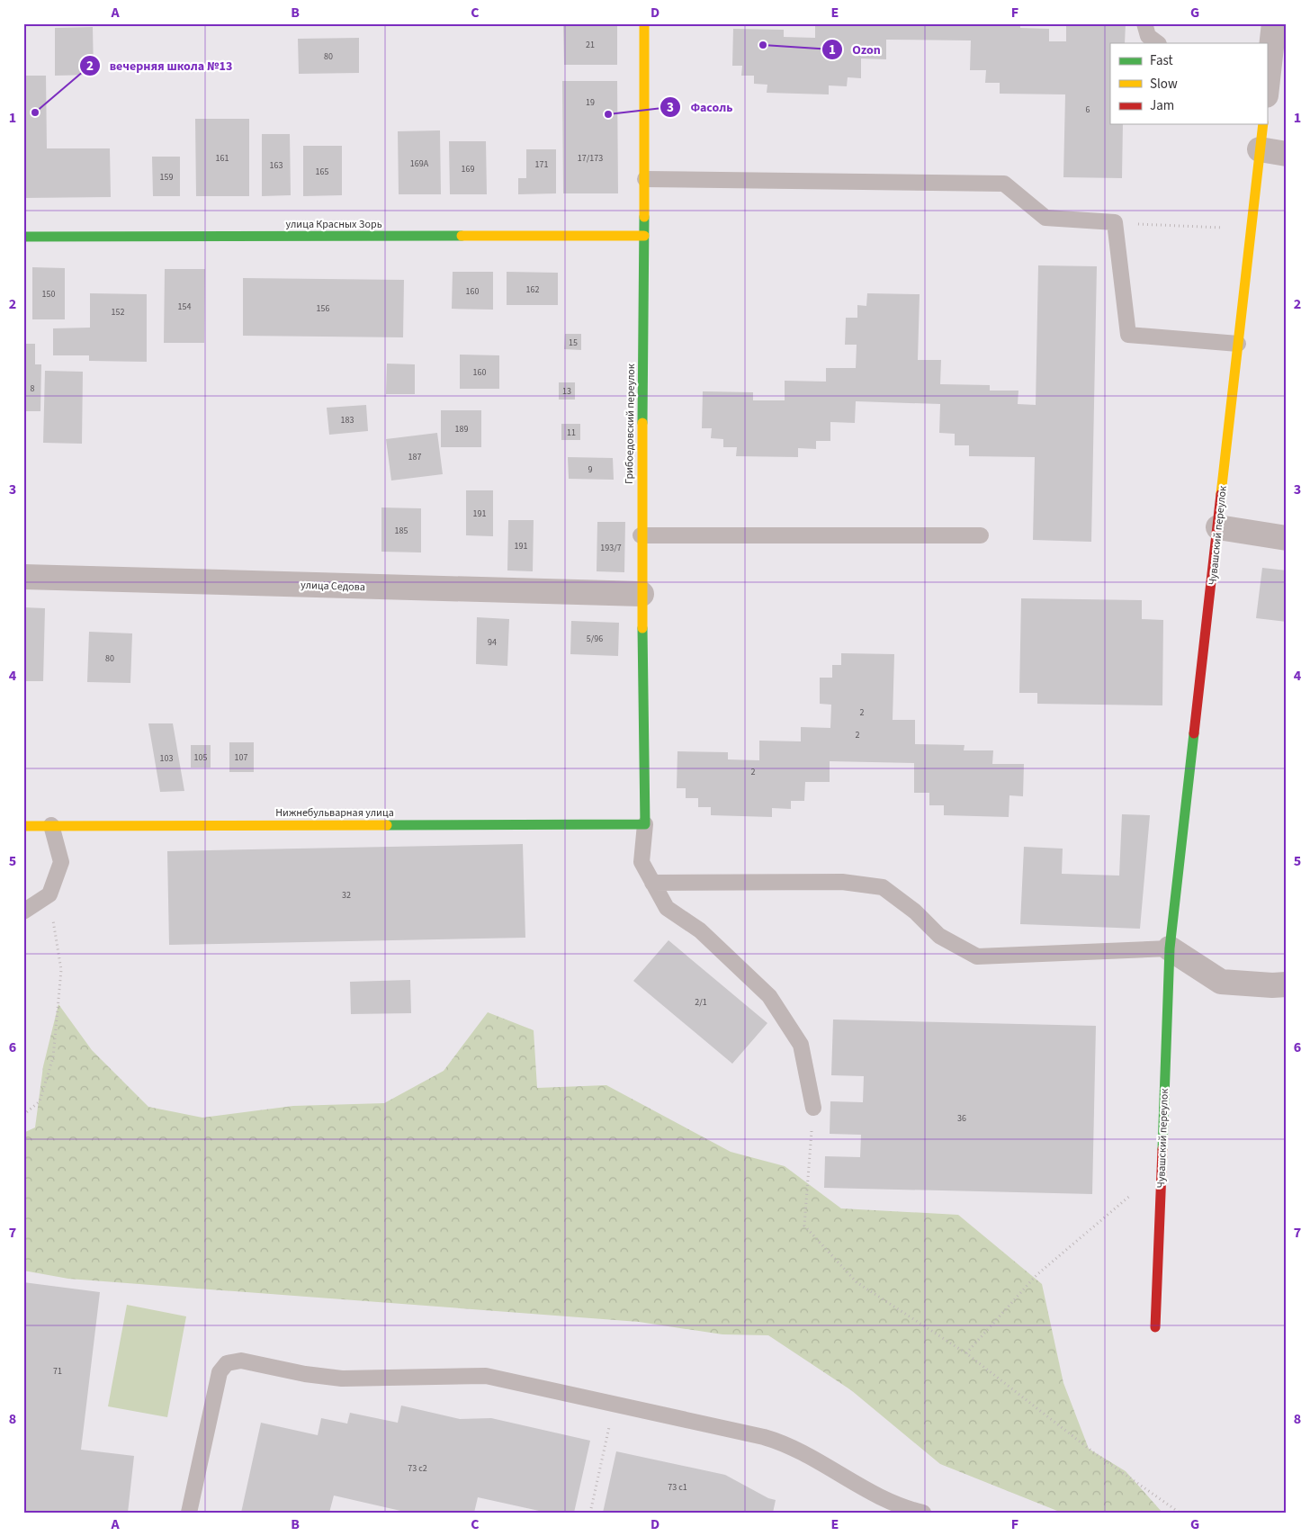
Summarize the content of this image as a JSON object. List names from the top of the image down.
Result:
{
  "streets": {
    "street": [
      "улица Красных Зорь",
      "Грибоедовский переулок",
      "Чувашский переулок",
      "улица Седова",
      "Нижнебульварная улица"
    ]
  },
  "crossings": [
    ["улица Красных Зорь", "Грибоедовский переулок"],
    ["Грибоедовский переулок", "улица Седова"],
    ["Грибоедовский переулок", "Нижнебульварная улица"]
  ],
  "places": ["Ozon", "вечерняя школа №13", "Фасоль"],
  "house_numbers": [
    "21",
    "80",
    "19",
    "6",
    "161",
    "17/173",
    "169А",
    "171",
    "163",
    "169",
    "165",
    "159",
    "162",
    "160",
    "150",
    "154",
    "156",
    "152",
    "15",
    "160",
    "8",
    "13",
    "183",
    "189",
    "11",
    "187",
    "9",
    "191",
    "185",
    "191",
    "193/7",
    "5/96",
    "94",
    "80",
    "2",
    "2",
    "105",
    "107",
    "103",
    "2",
    "32",
    "2/1",
    "36",
    "71",
    "73 с2",
    "73 с1"
  ],
  "legend": ["Fast", "Slow", "Jam"],
  "grid": {
    "columns": [
      "A",
      "B",
      "C",
      "D",
      "E",
      "F",
      "G"
    ],
    "rows": [
      "1",
      "2",
      "3",
      "4",
      "5",
      "6",
      "7",
      "8"
    ]
  }
}
